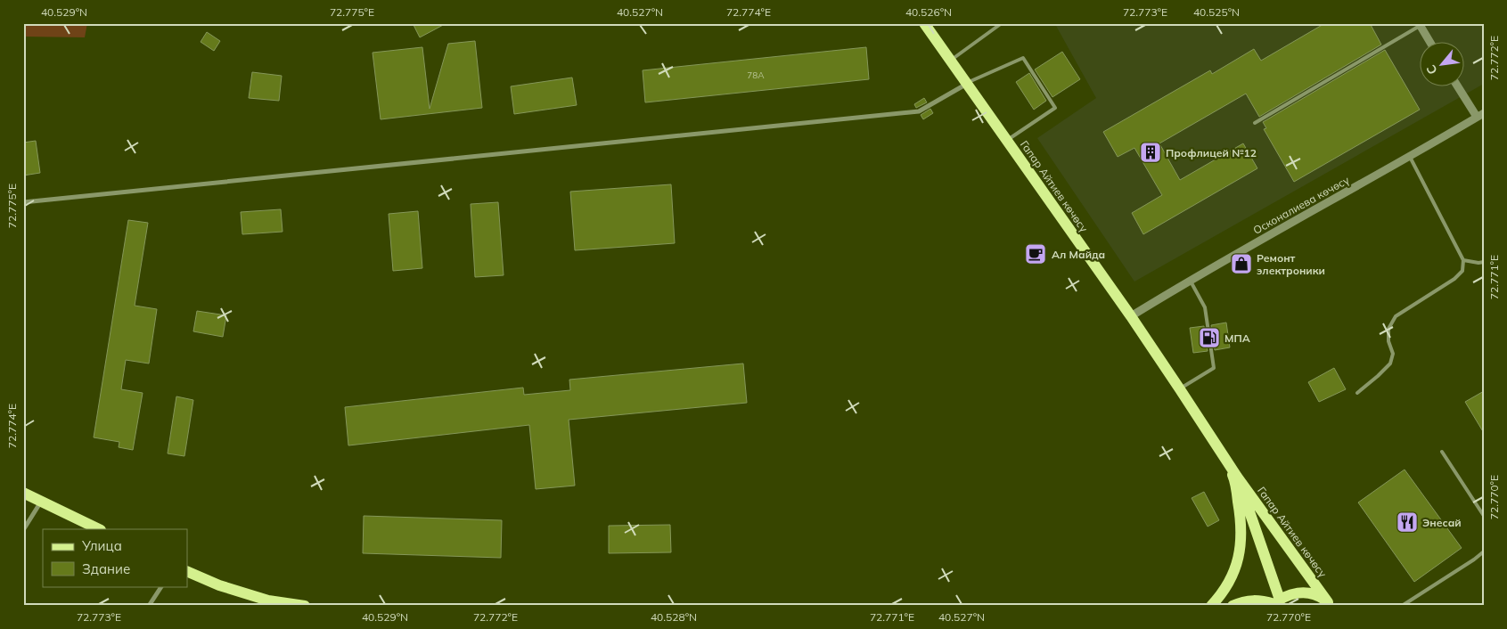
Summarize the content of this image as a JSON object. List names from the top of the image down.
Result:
{
  "streets": {
    "main road": ["Гапар Айтиев көчөсү"],
    "street": ["Осконалиева көчөсү"]
  },
  "crossings": [
    ["Гапар Айтиев көчөсү", "Осконалиева көчөсү"]
  ],
  "places": {
    "building": ["Профлицей №12"],
    "cafe": ["Ал Майда"],
    "shop": ["Ремонт электроники"],
    "fuel station": ["МПА"],
    "restaurant": ["Энесай"]
  },
  "house_numbers": ["78А"],
  "legend": ["Улица", "Здание"],
  "north": "bottom left",
  "coordinates": [
    "40.529°N",
    "72.775°E",
    "40.527°N",
    "72.774°E",
    "40.526°N",
    "72.773°E",
    "40.525°N",
    "72.772°E",
    "72.771°E",
    "72.770°E",
    "40.528°N"
  ]
}
